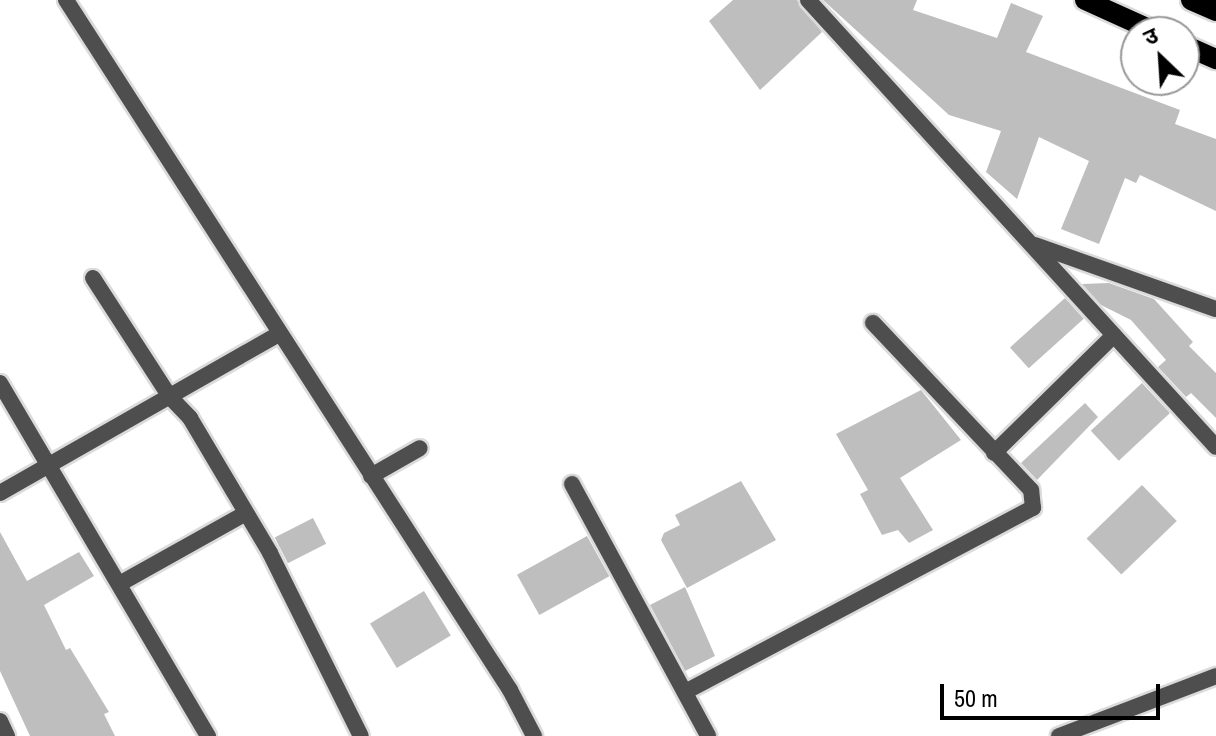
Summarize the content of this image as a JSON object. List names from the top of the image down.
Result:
{
  "scale_bar": "50 m",
  "north": "top left"
}
